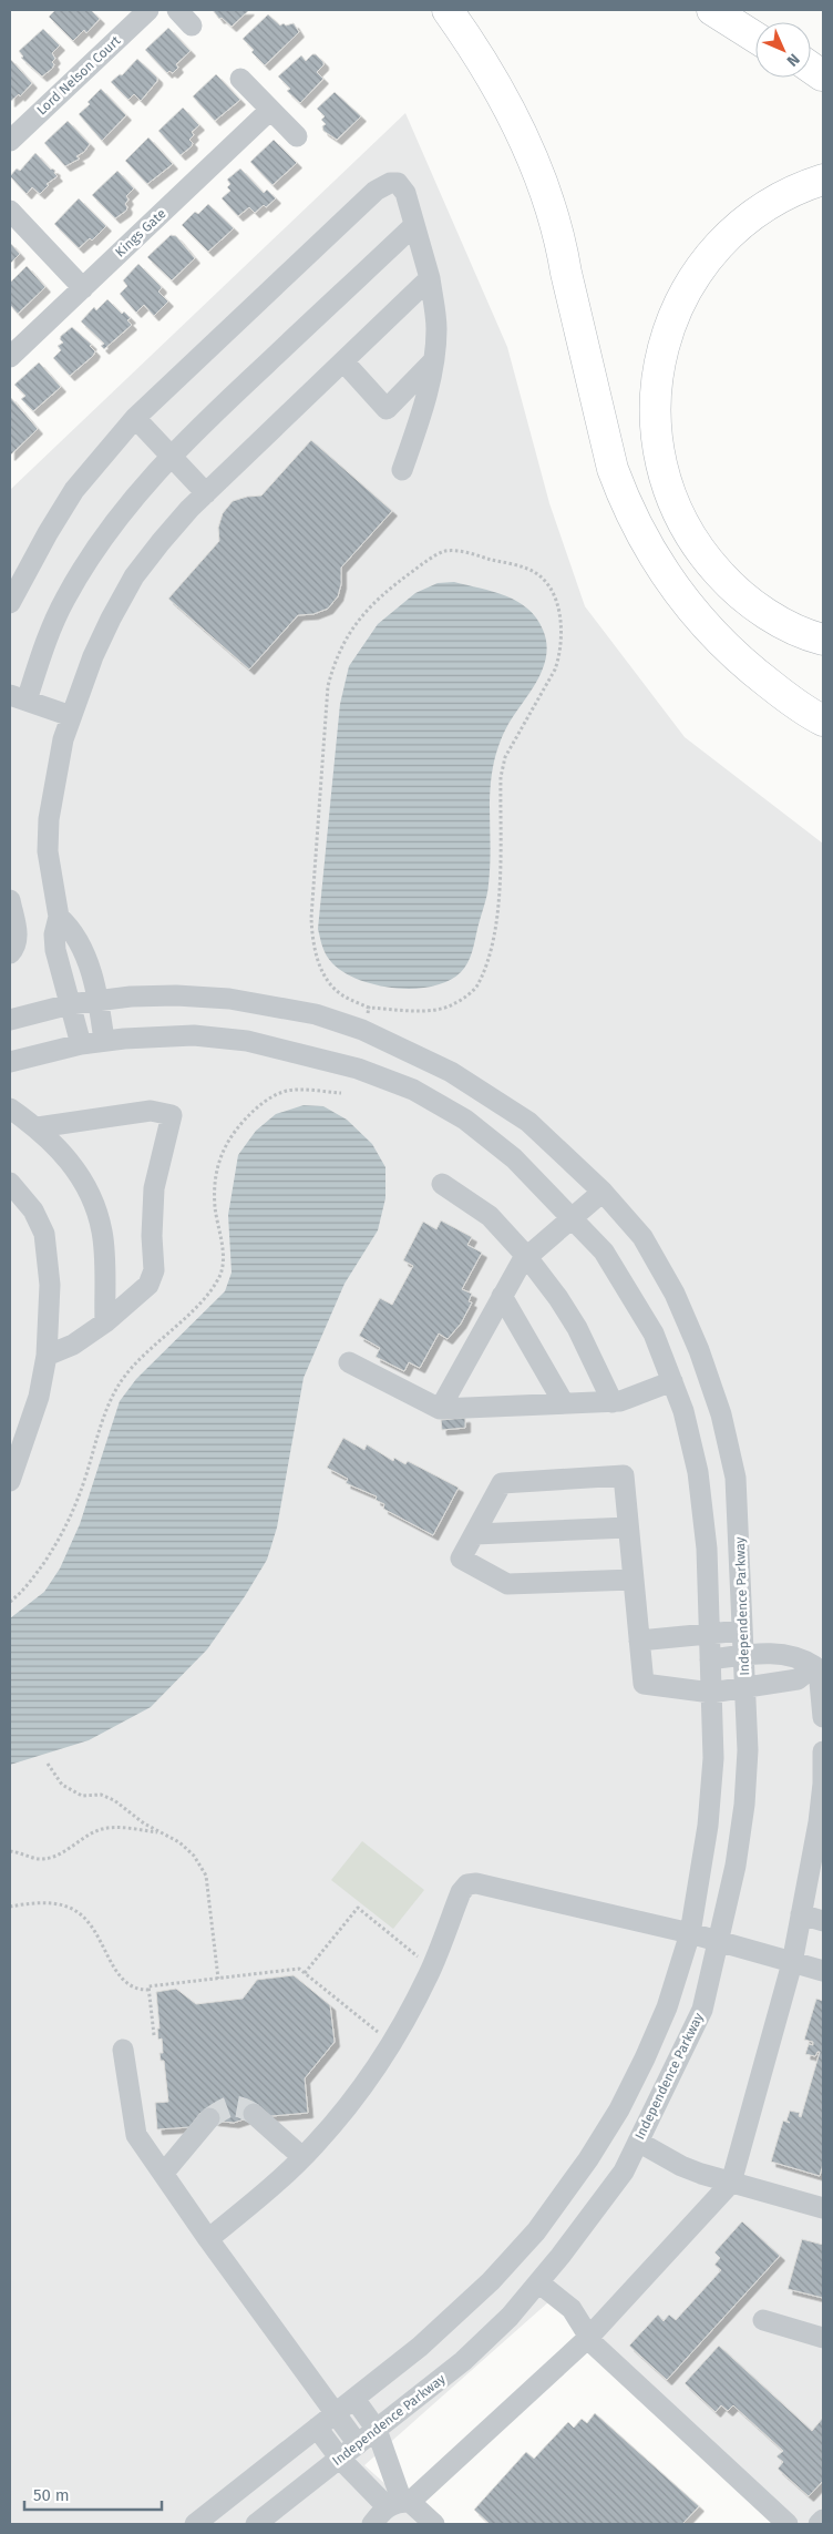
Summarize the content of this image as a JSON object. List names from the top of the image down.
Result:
{
  "streets": {
    "street": ["Lord Nelson Court", "Kings Gate", "Independence Parkway"]
  },
  "scale_bar": "50 m",
  "north": "bottom right"
}
